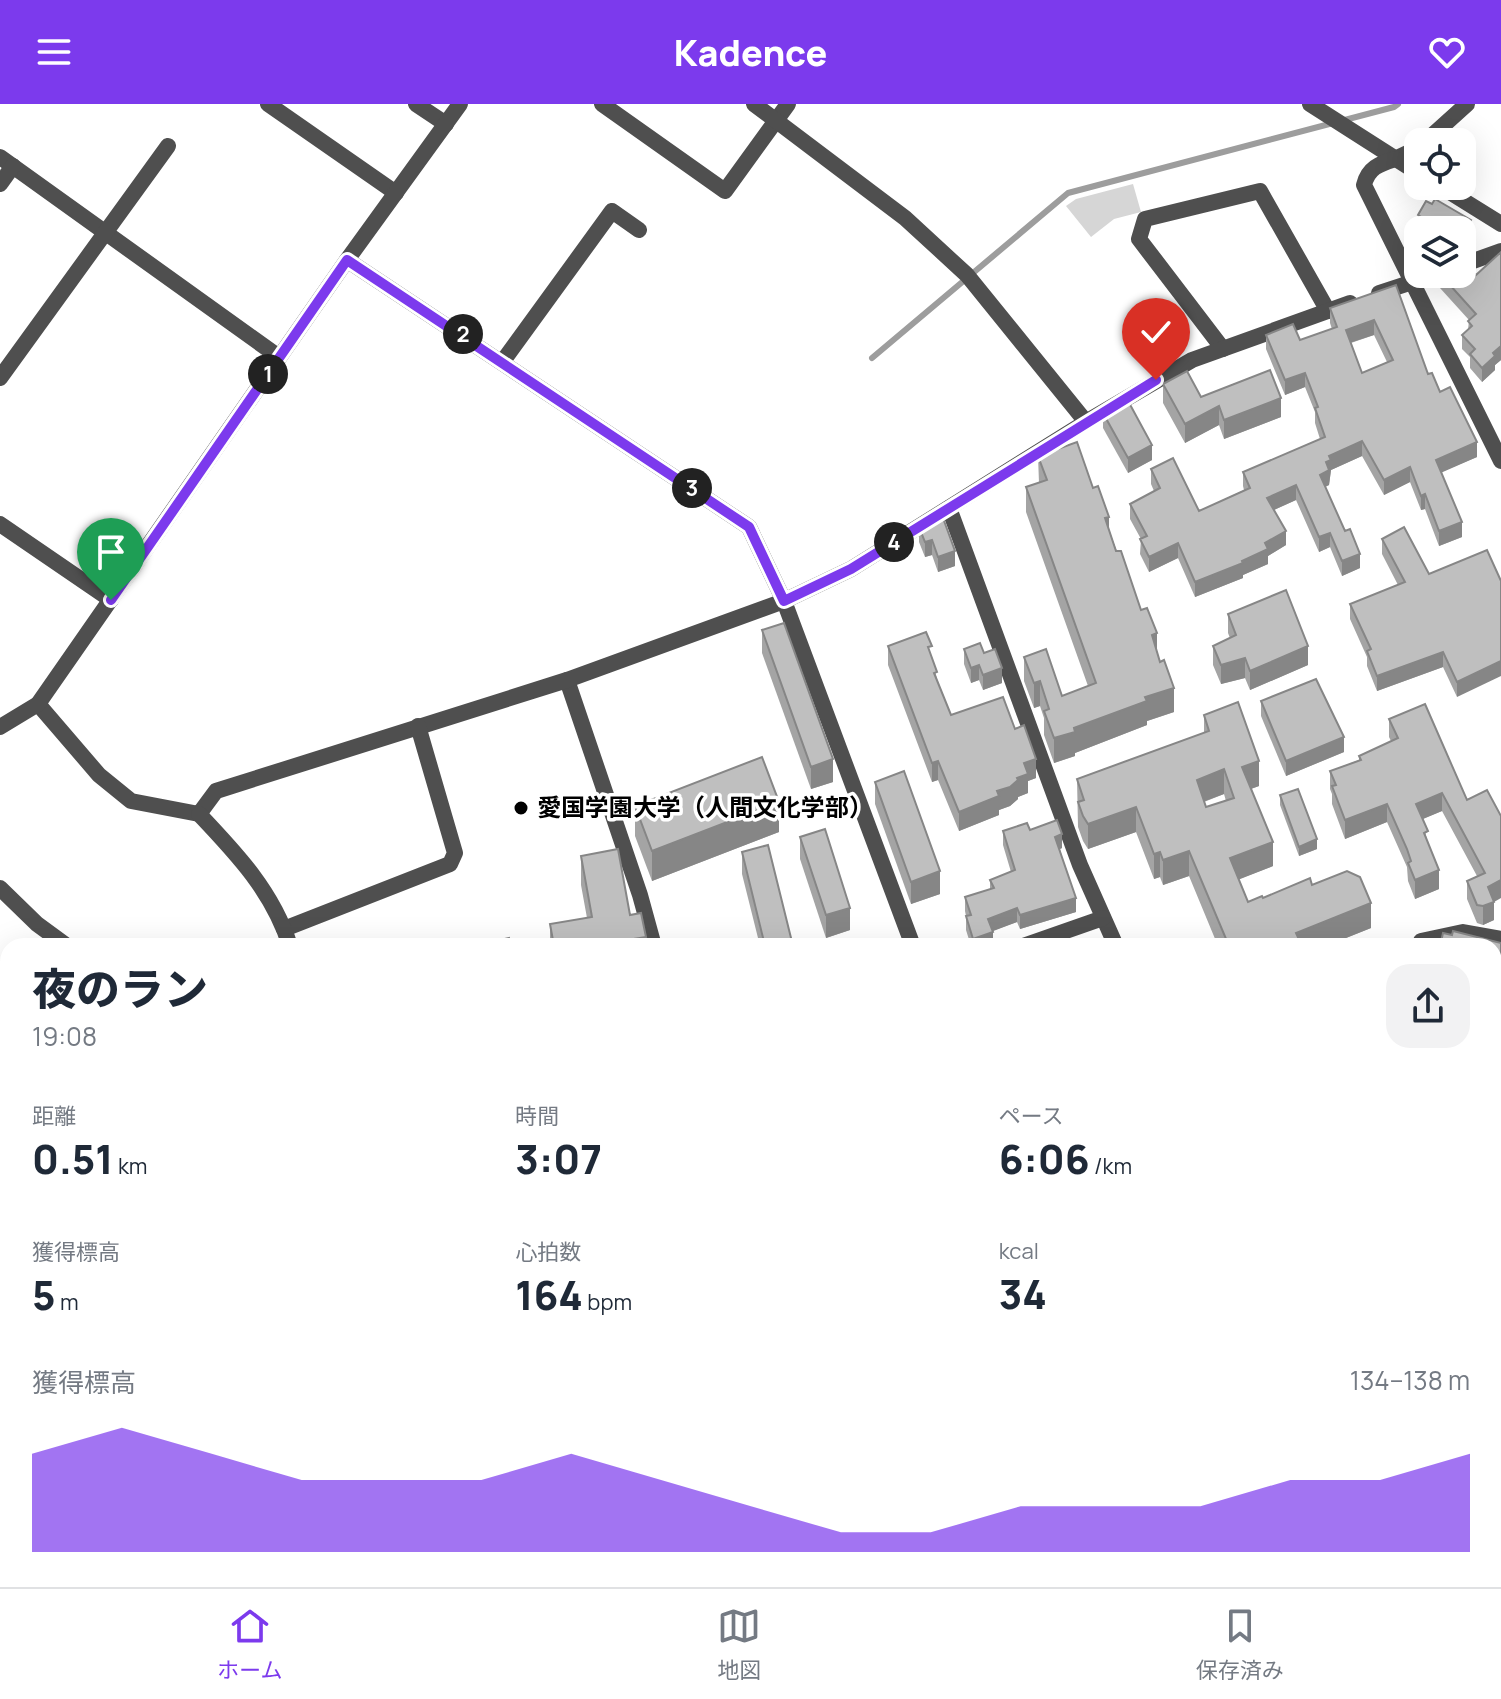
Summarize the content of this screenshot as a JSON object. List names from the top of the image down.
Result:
{
  "places": ["愛国学園大学（人間文化学部）"],
  "page": {
    "header": "Kadence",
    "pins": [
      "2",
      "1",
      "3",
      "4"
    ],
    "heading": ["夜のラン", "19:08"],
    "stats": [
      ["距離", "0.51 km"],
      ["時間", "3:07"],
      ["ペース", "6:06 /km"],
      ["獲得標高", "5 m"],
      ["心拍数", "164 bpm"],
      ["kcal", "34"]
    ],
    "chart": ["獲得標高", "134–138 m"],
    "tabs": ["ホーム", "地図", "保存済み"]
  }
}
